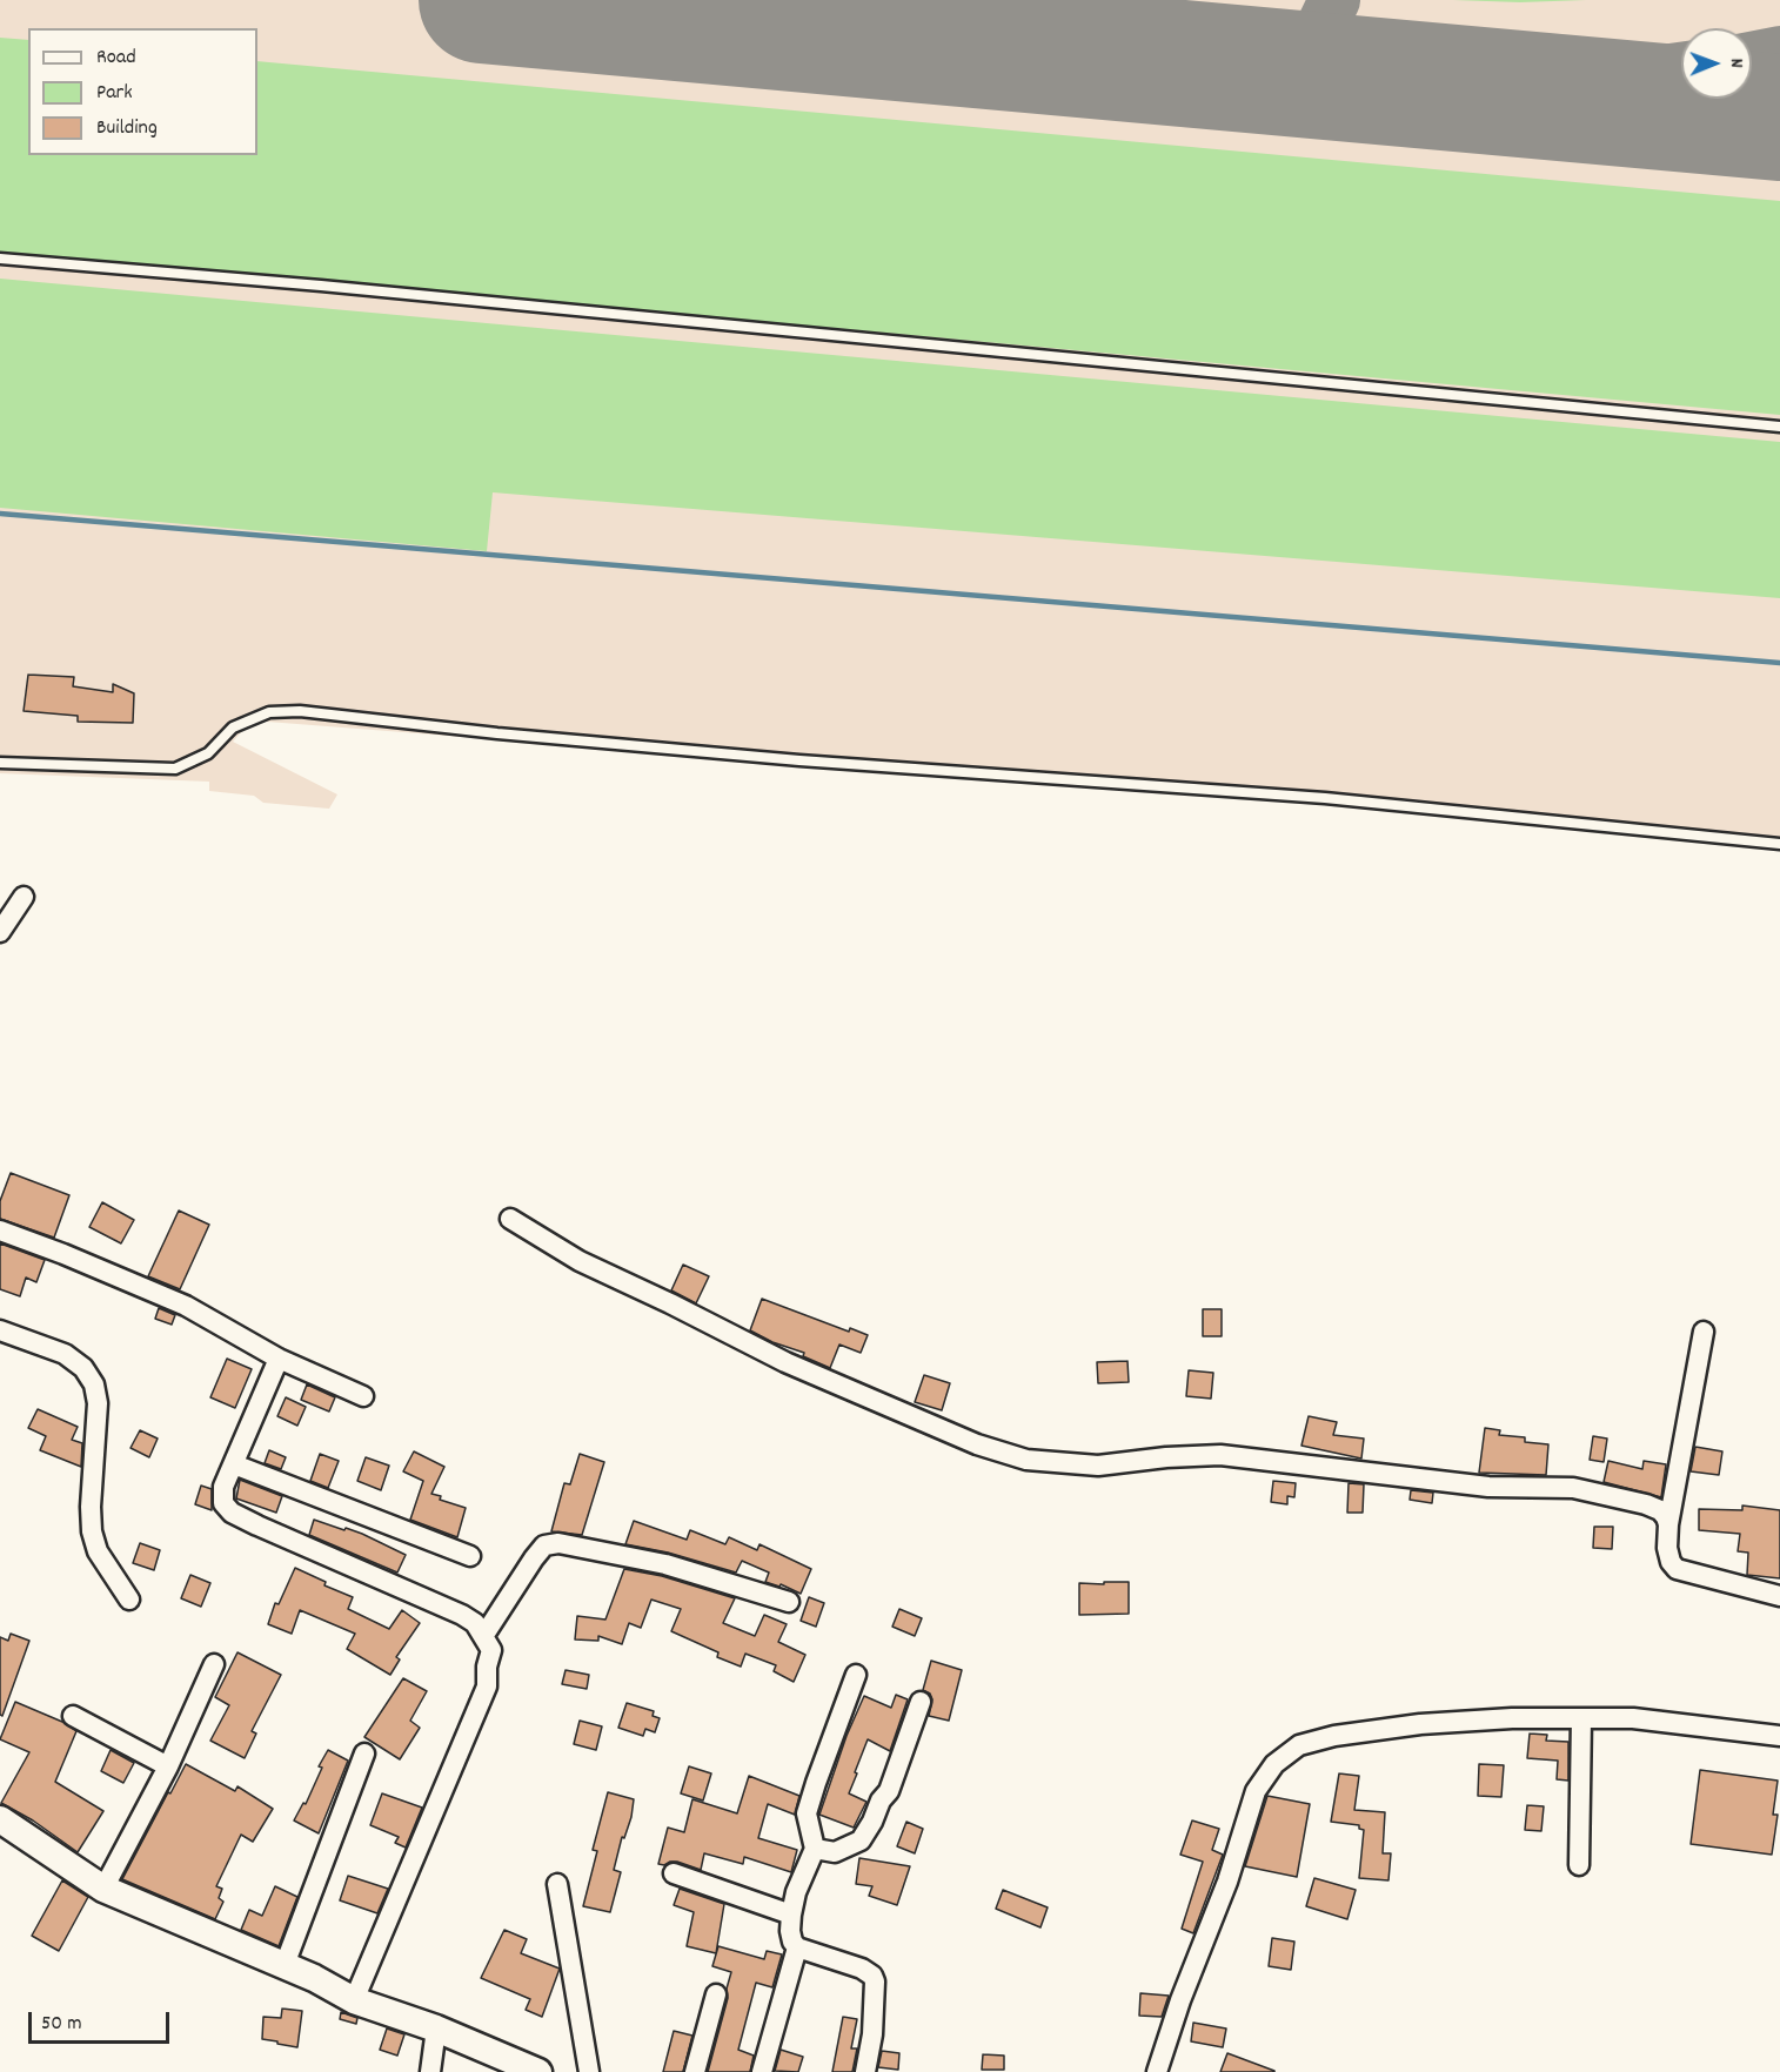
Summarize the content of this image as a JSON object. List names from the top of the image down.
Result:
{
  "legend": ["Road", "Park", "Building"],
  "scale_bar": "50 m",
  "north": "right"
}
